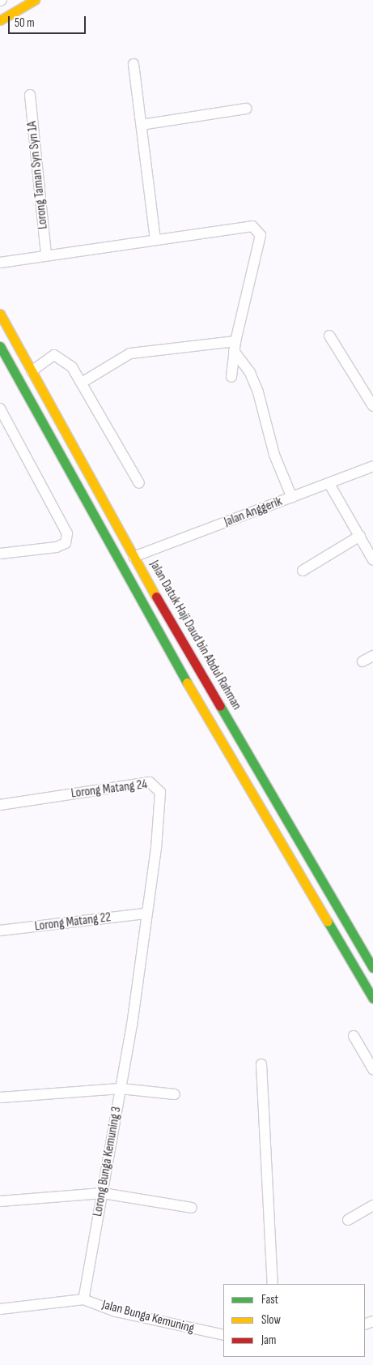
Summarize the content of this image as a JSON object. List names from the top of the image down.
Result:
{
  "streets": {
    "main road": ["Jalan Datuk Haji Daud bin Abdul Rahman"],
    "street": [
      "Lorong Taman Syn Syn 1A",
      "Jalan Anggerik",
      "Lorong Matang 24",
      "Lorong Matang 22",
      "Lorong Bunga Kemuning 3",
      "Jalan Bunga Kemuning"
    ]
  },
  "crossings": [
    ["Jalan Anggerik", "Jalan Datuk Haji Daud bin Abdul Rahman"],
    ["Lorong Matang 24", "Lorong Bunga Kemuning 3"],
    ["Lorong Matang 22", "Lorong Bunga Kemuning 3"],
    ["Lorong Bunga Kemuning 3", "Jalan Bunga Kemuning"]
  ],
  "legend": ["Fast", "Slow", "Jam"],
  "scale_bar": "50 m"
}
